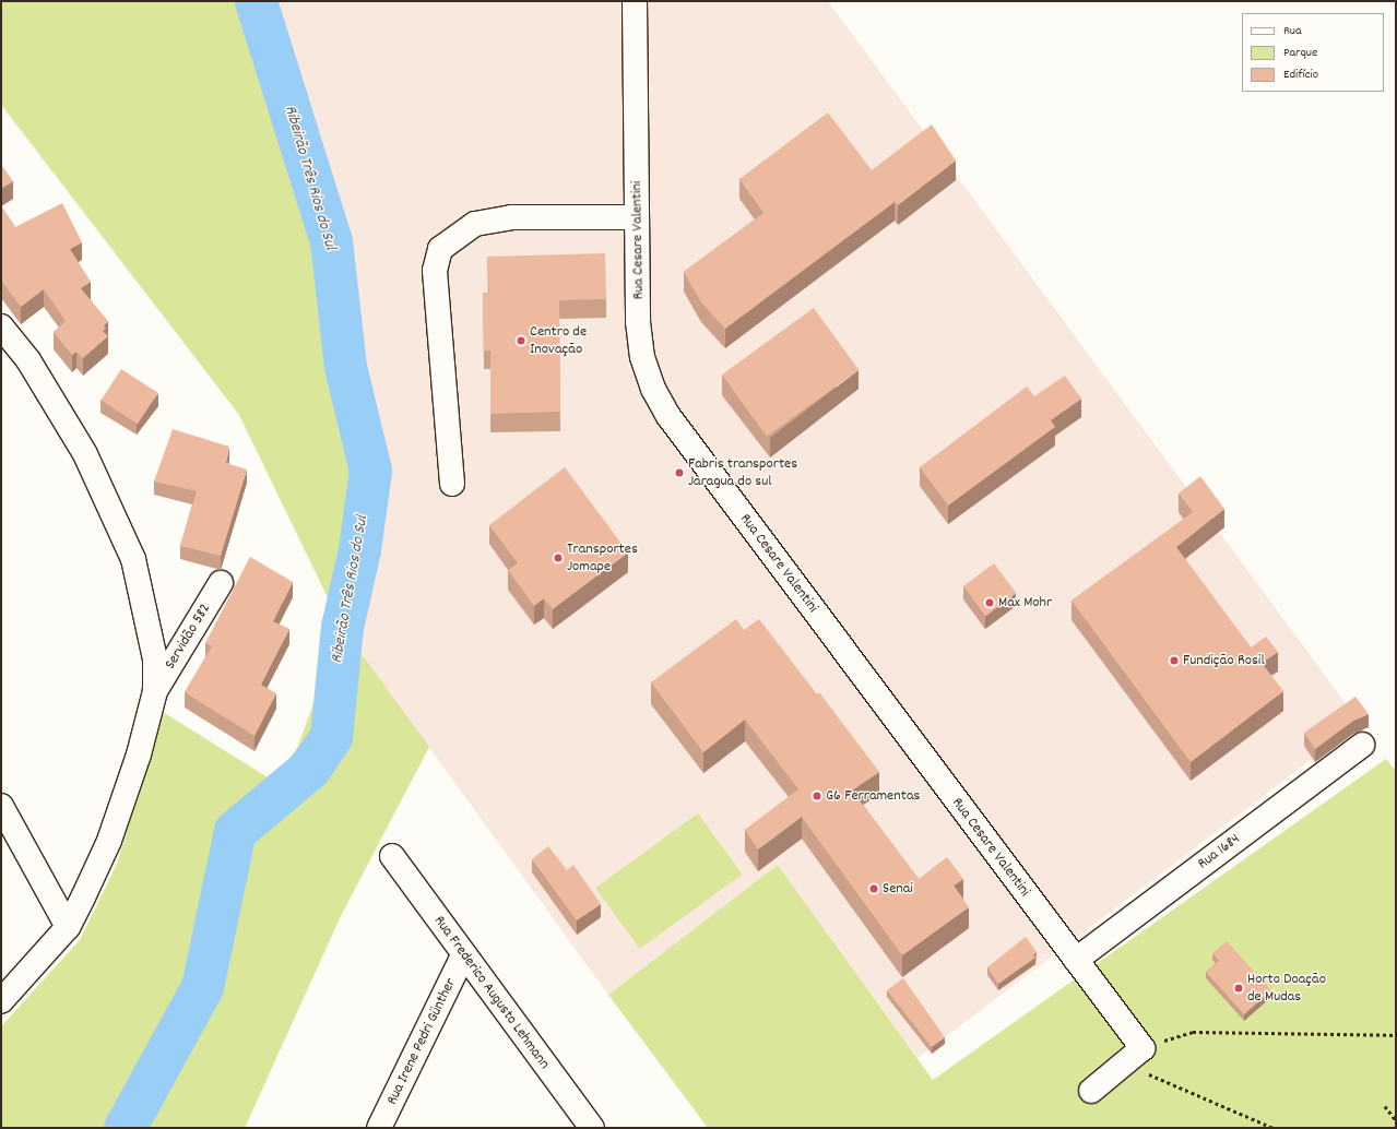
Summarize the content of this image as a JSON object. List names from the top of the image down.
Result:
{
  "streets": {
    "street": [
      "Rua Cesare Valentini",
      "Servidão 582",
      "Rua 1684",
      "Rua Frederico Augusto Lehmann",
      "Rua Irene Pedri Günther"
    ]
  },
  "crossings": [
    ["Rua Cesare Valentini", "Rua 1684"],
    ["Rua Frederico Augusto Lehmann", "Rua Irene Pedri Günther"]
  ],
  "water": ["Ribeirão Três Rios do Sul"],
  "places": [
    "Centro de Inovação",
    "Fabris transportes Jaragua do sul",
    "Transportes Jomape",
    "Max Mohr",
    "Fundição Rosil",
    "G6 Ferramentas",
    "Senai",
    "Horto Doação de Mudas"
  ],
  "legend": ["Rua", "Parque", "Edifício"]
}
